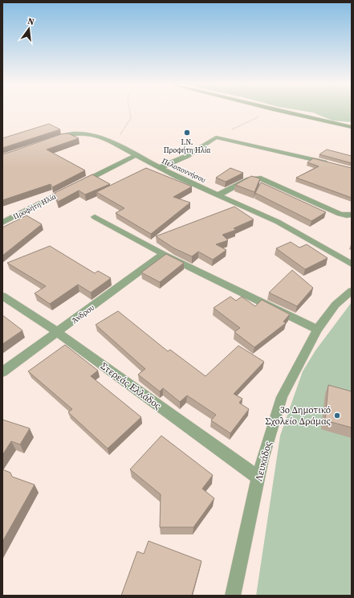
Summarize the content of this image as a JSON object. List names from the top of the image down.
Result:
{
  "streets": {
    "street": [
      "Πελοποννήσου",
      "Προφήτη Ηλία",
      "Άνδρου",
      "Στερεάς Ελλάδος",
      "Λευκάδος"
    ]
  },
  "crossings": [
    ["Πελοποννήσου", "Προφήτη Ηλία"],
    ["Άνδρου", "Στερεάς Ελλάδος"],
    ["Στερεάς Ελλάδος", "Λευκάδος"]
  ],
  "places": ["Ι.Ν. Προφήτη Ηλία", "3ο Δημοτικό Σχολείο Δράμας"],
  "north": "top"
}
